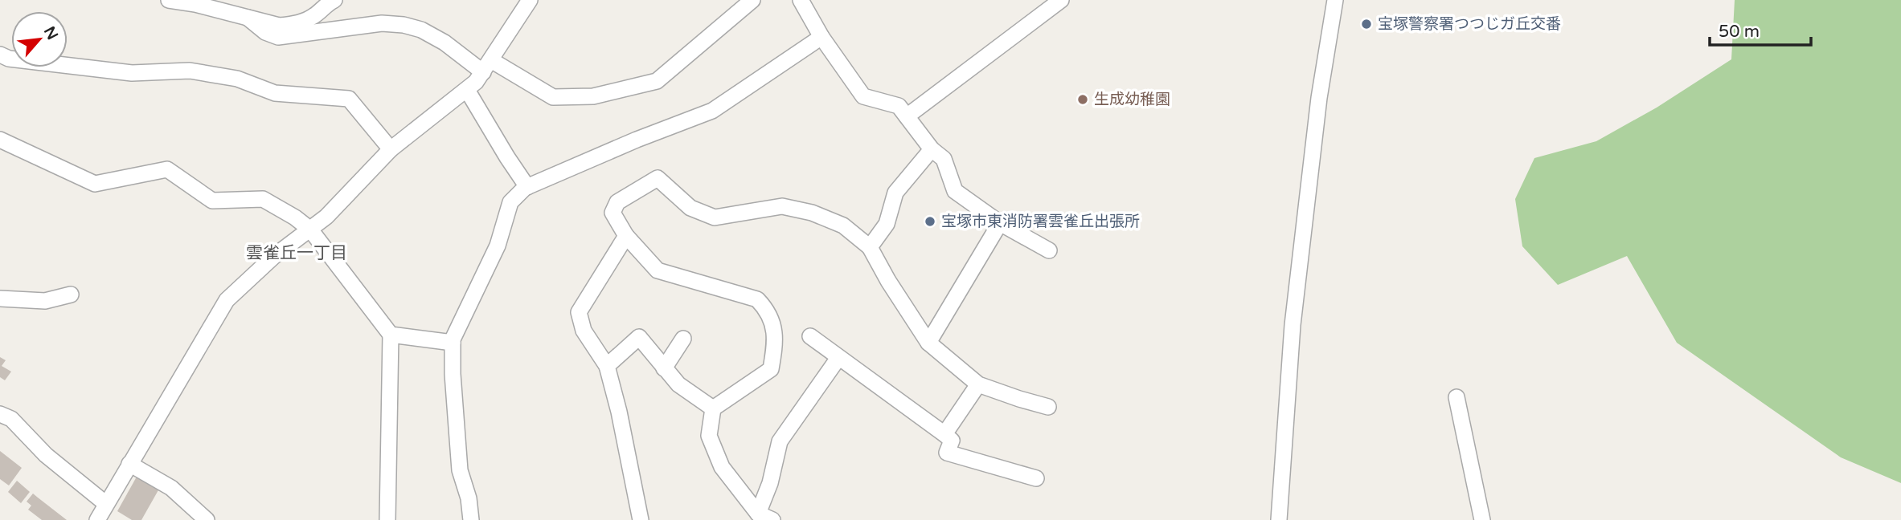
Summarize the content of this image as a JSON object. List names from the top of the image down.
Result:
{
  "districts": ["雲雀丘一丁目"],
  "places": ["宝塚警察署つつじガ丘交番", "生成幼稚園", "宝塚市東消防署雲雀丘出張所"],
  "scale_bar": "50 m",
  "north": "top right"
}
